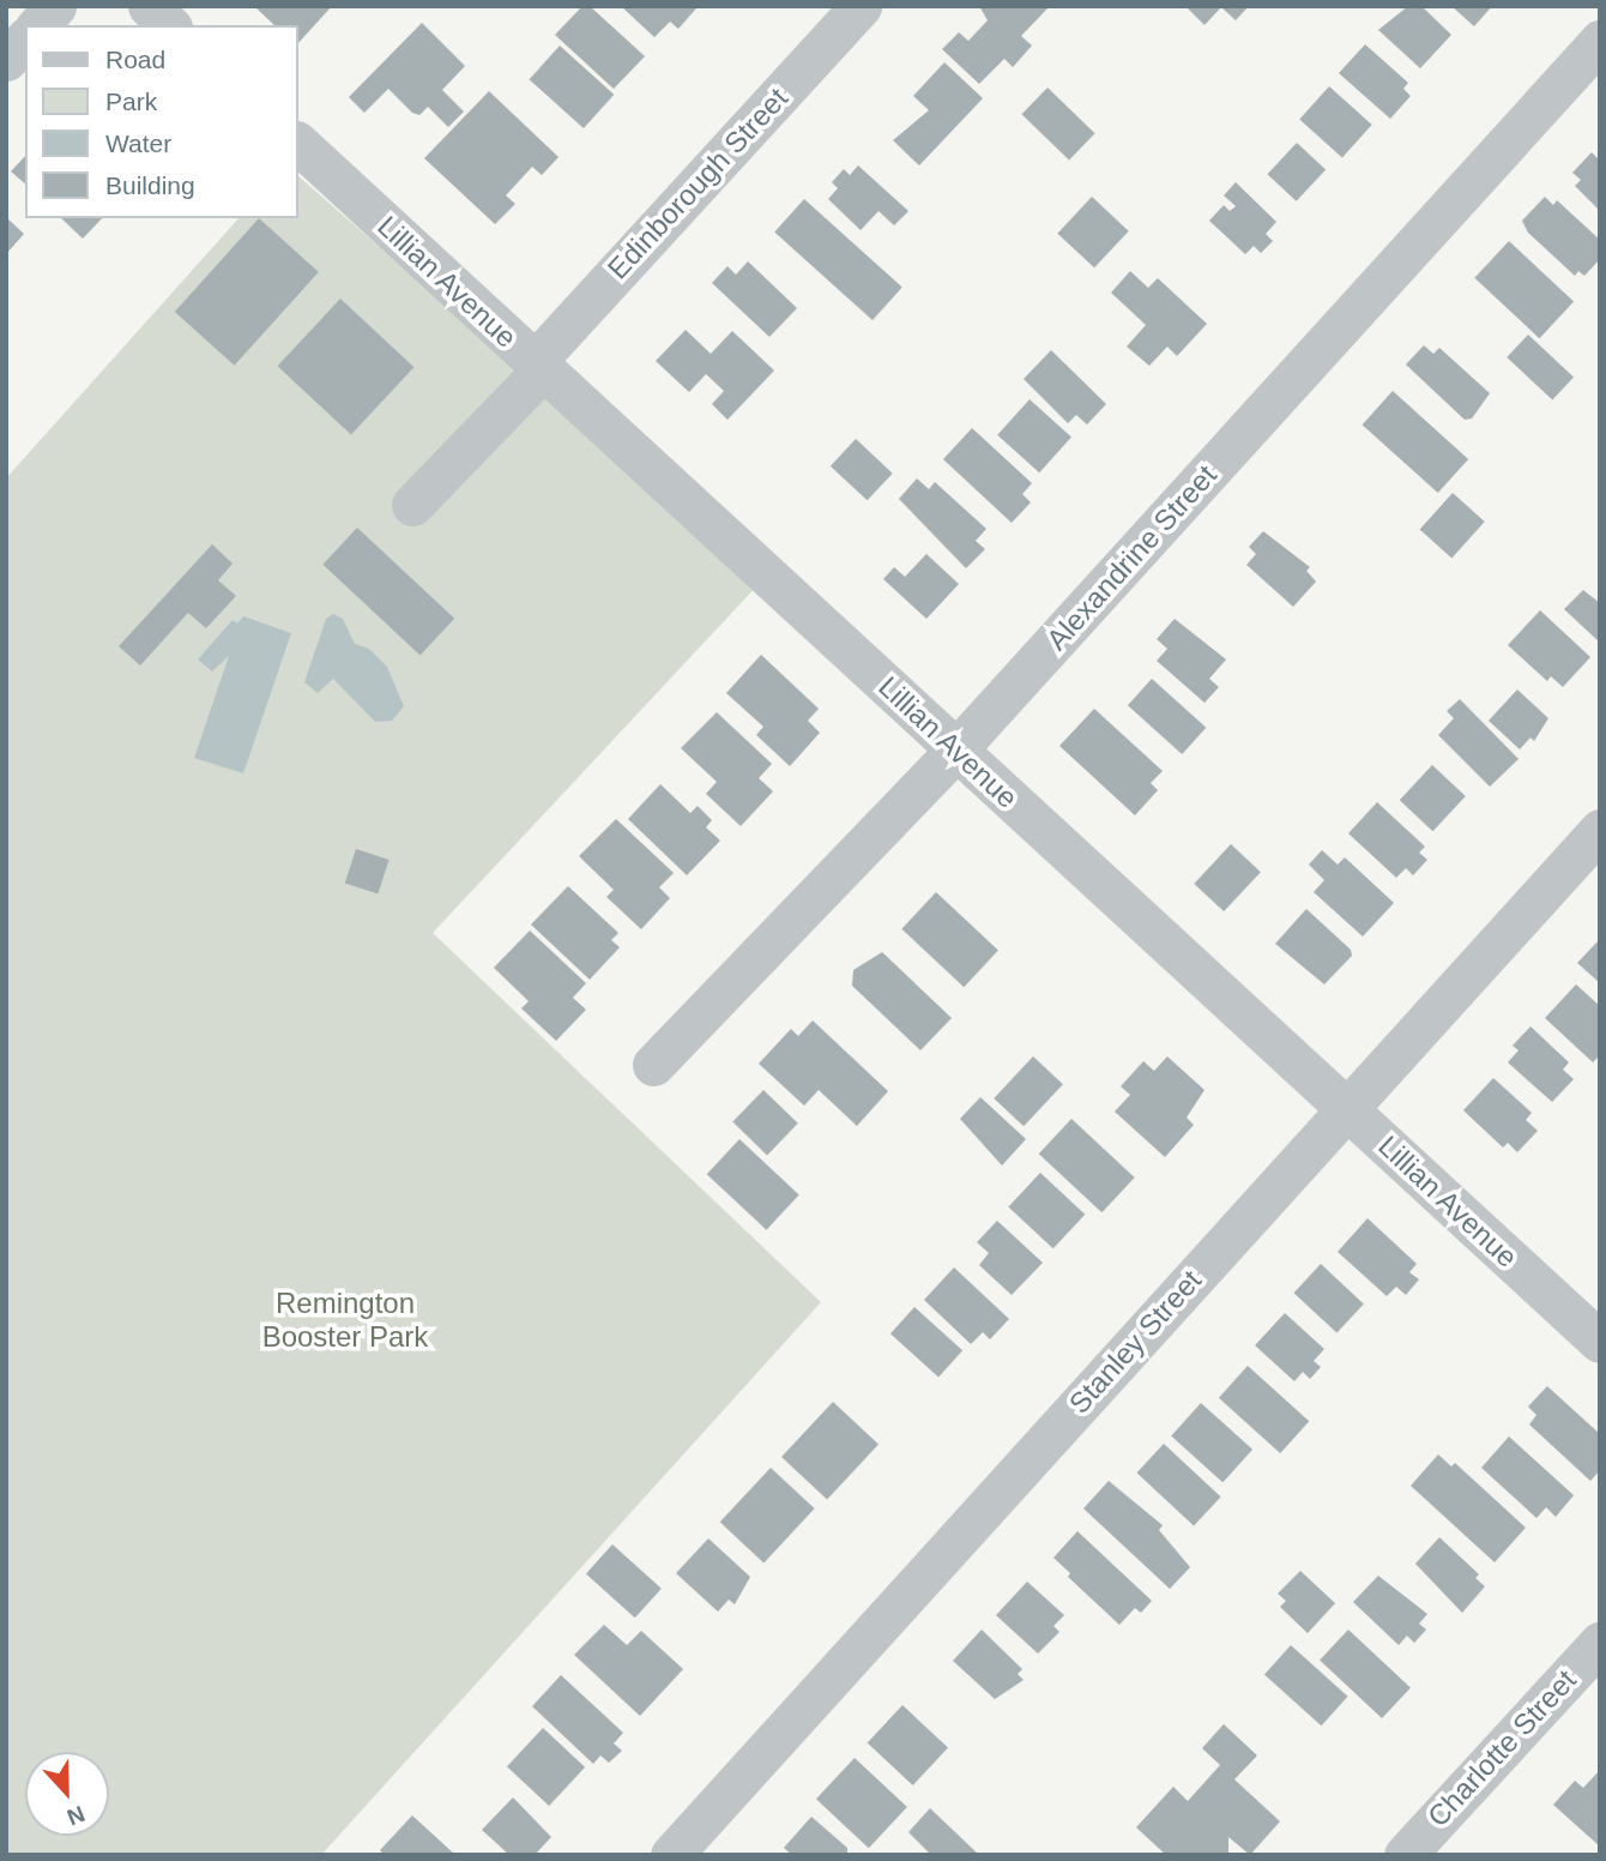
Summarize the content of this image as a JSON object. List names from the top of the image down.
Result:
{
  "streets": {
    "street": [
      "Edinborough Street",
      "Lillian Avenue",
      "Alexandrine Street",
      "Stanley Street",
      "Charlotte Street"
    ]
  },
  "crossings": [
    ["Edinborough Street", "Lillian Avenue"],
    ["Lillian Avenue", "Alexandrine Street"],
    ["Lillian Avenue", "Stanley Street"]
  ],
  "parks": ["Remington Booster Park"],
  "legend": [
    "Road",
    "Park",
    "Water",
    "Building"
  ],
  "north": "bottom"
}
